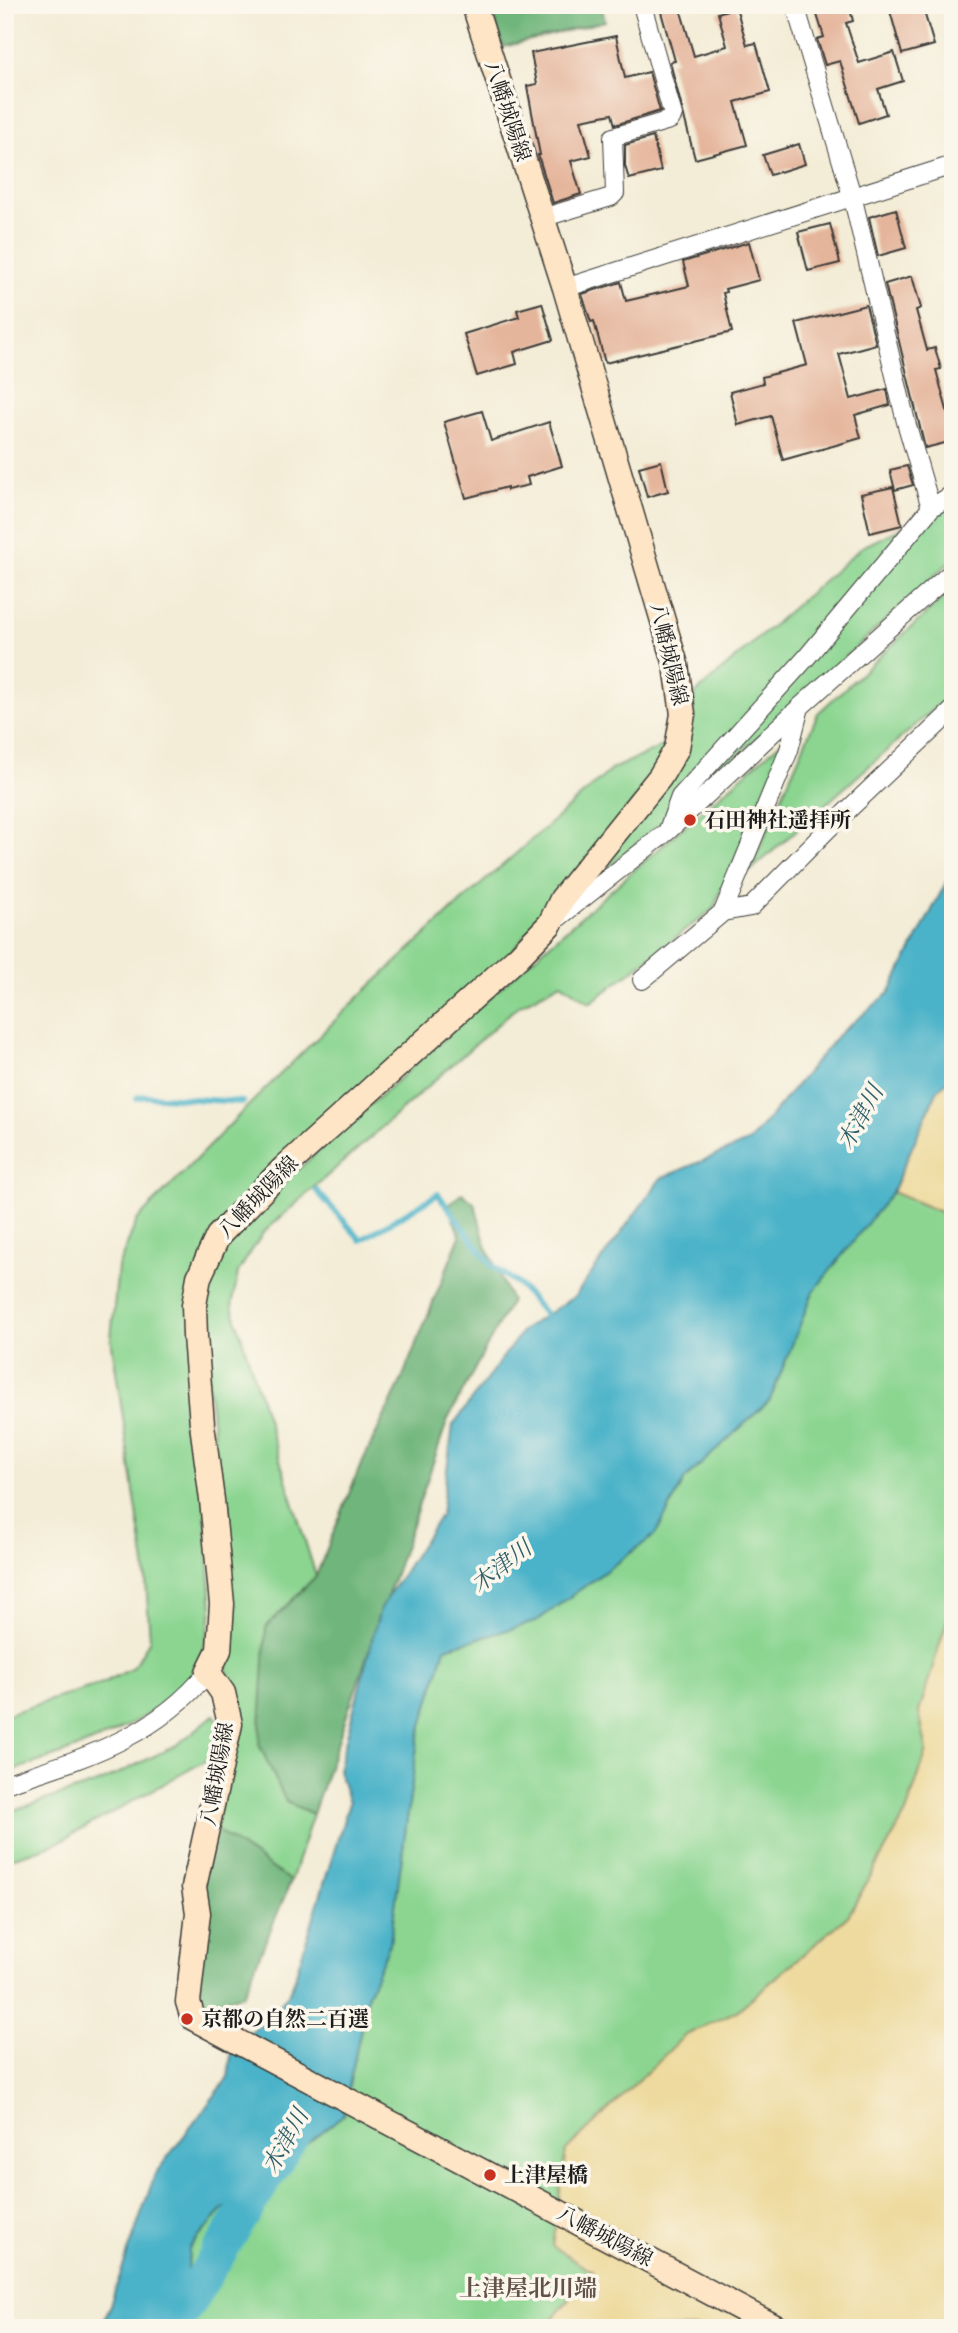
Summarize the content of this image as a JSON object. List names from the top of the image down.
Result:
{
  "streets": {
    "main road": ["八幡城陽線"]
  },
  "districts": ["上津屋北川端"],
  "water": ["木津川"],
  "places": ["石田神社遥拝所", "京都の自然二百選", "上津屋橋"]
}
